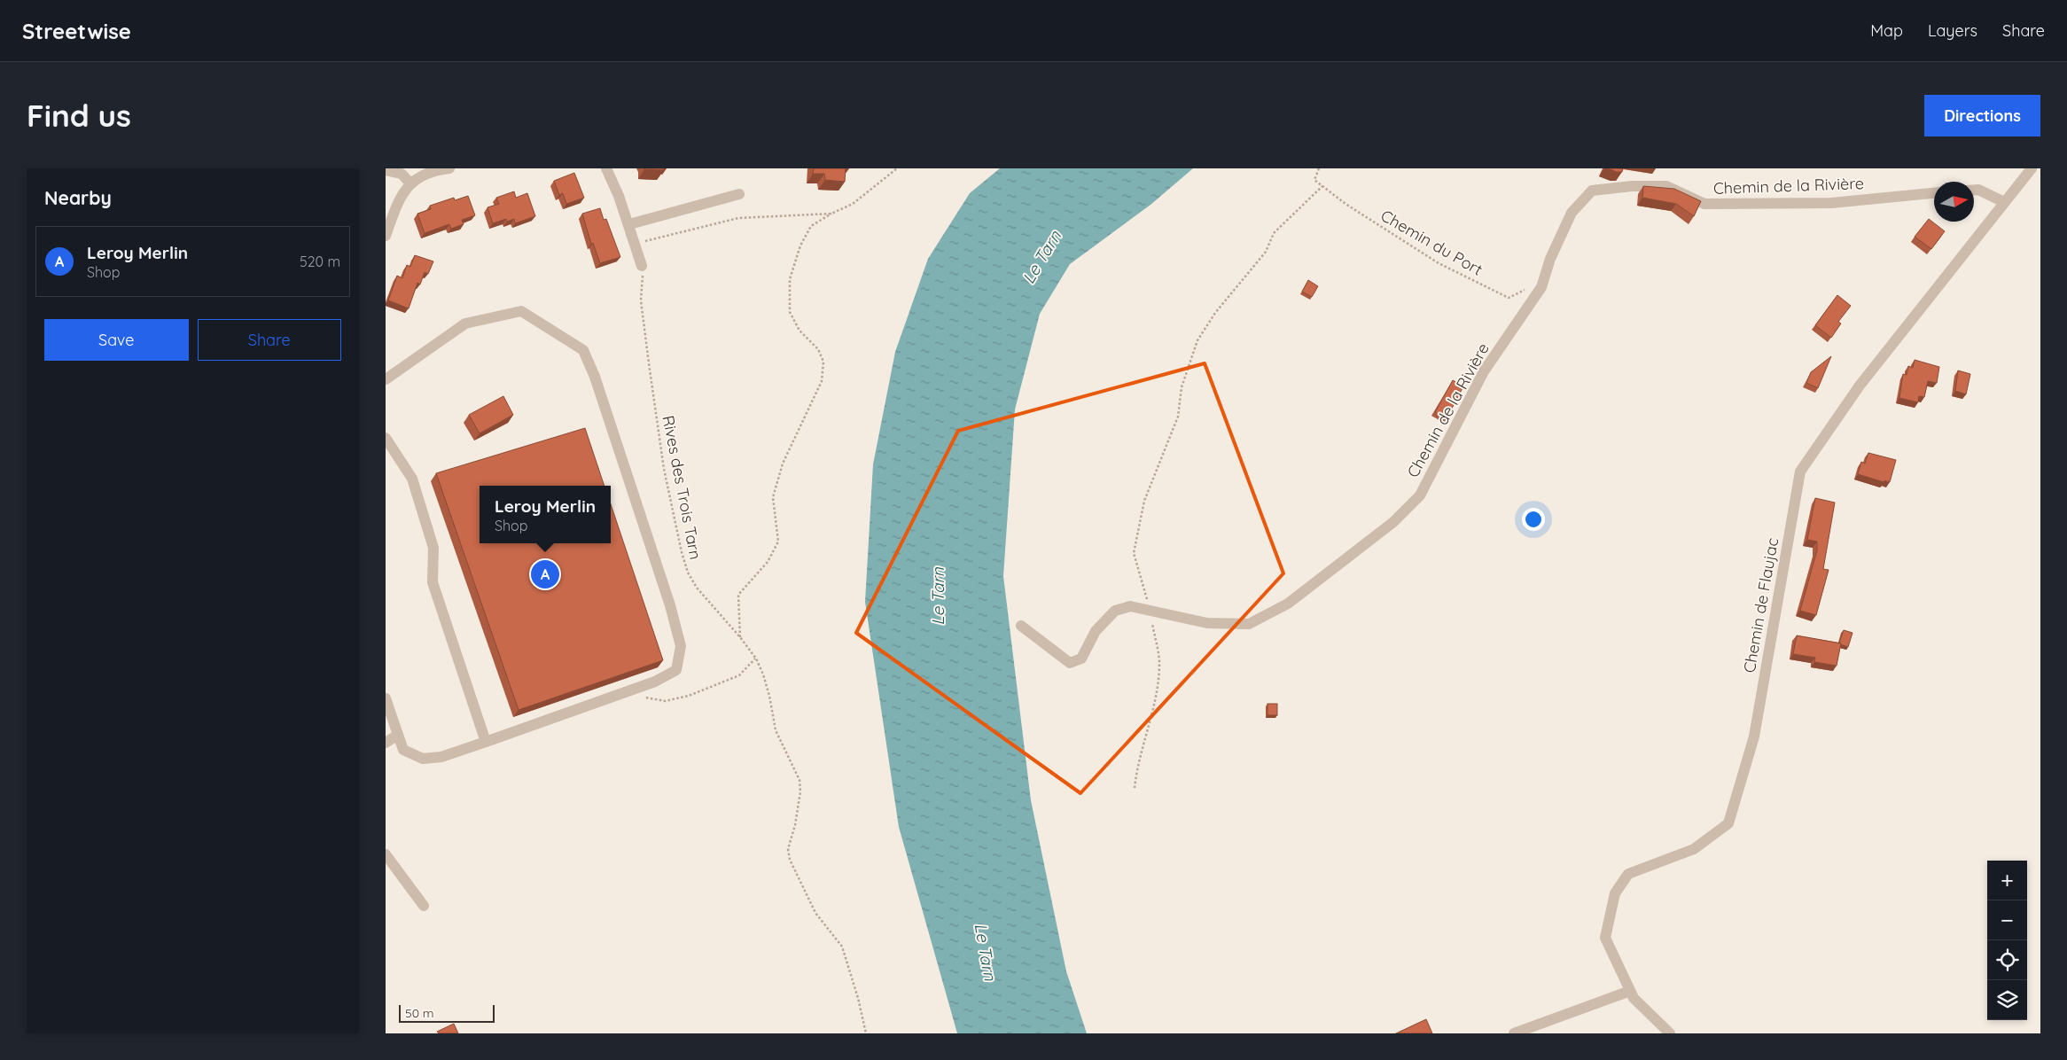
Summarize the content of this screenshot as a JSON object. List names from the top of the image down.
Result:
{
  "streets": {
    "street": ["Chemin de la Rivière", "Chemin de Flaujac"],
    "path": ["Chemin du Port", "Rives des Trois Tarn"]
  },
  "water": ["Le Tarn"],
  "scale_bar": "50 m",
  "north": "right",
  "page": {
    "header": "Streetwise",
    "nav": ["Map", "Layers", "Share"],
    "buttons": [
      "Directions",
      ["Save", "Share"]
    ],
    "title": "Find us",
    "heading": "Nearby",
    "list": [
      {
        "mark": "A",
        "name": "Leroy Merlin",
        "note": "Shop",
        "value": "520 m"
      }
    ],
    "popup": ["Leroy Merlin", "Shop"],
    "pins": "A",
    "map_buttons": ["+", "−"],
    "scale": "50 m"
  }
}
